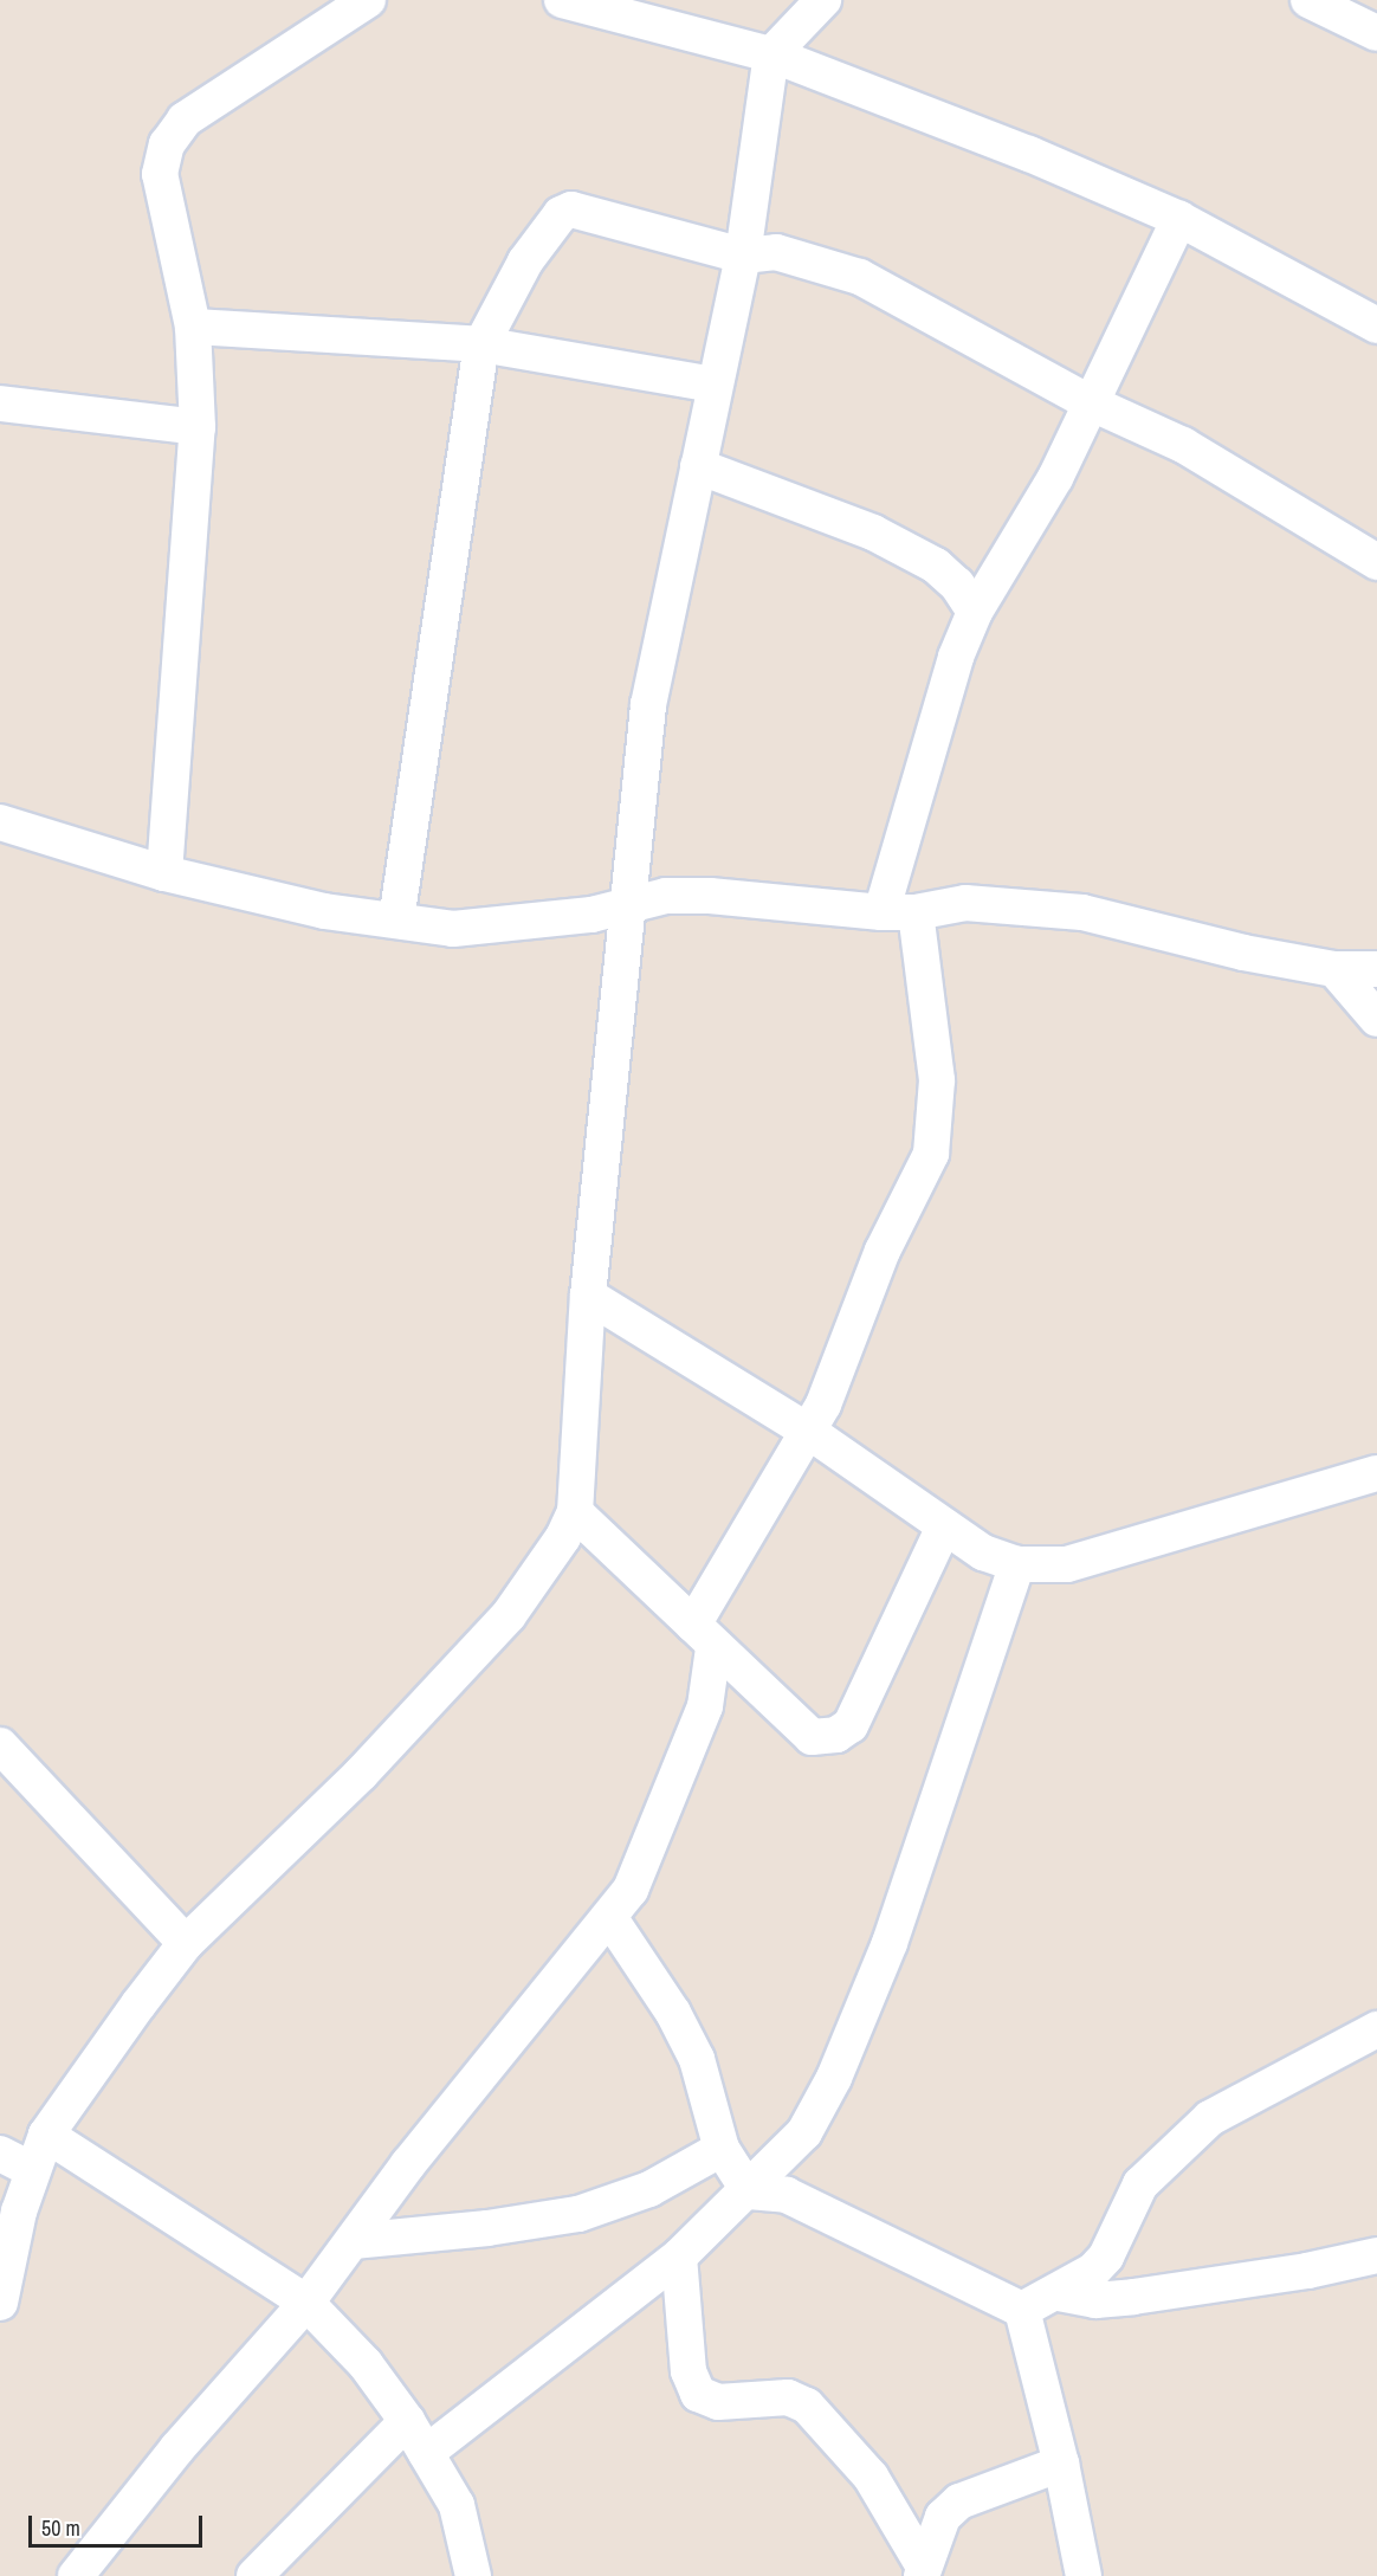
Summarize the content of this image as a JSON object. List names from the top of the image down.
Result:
{
  "scale_bar": "50 m"
}
